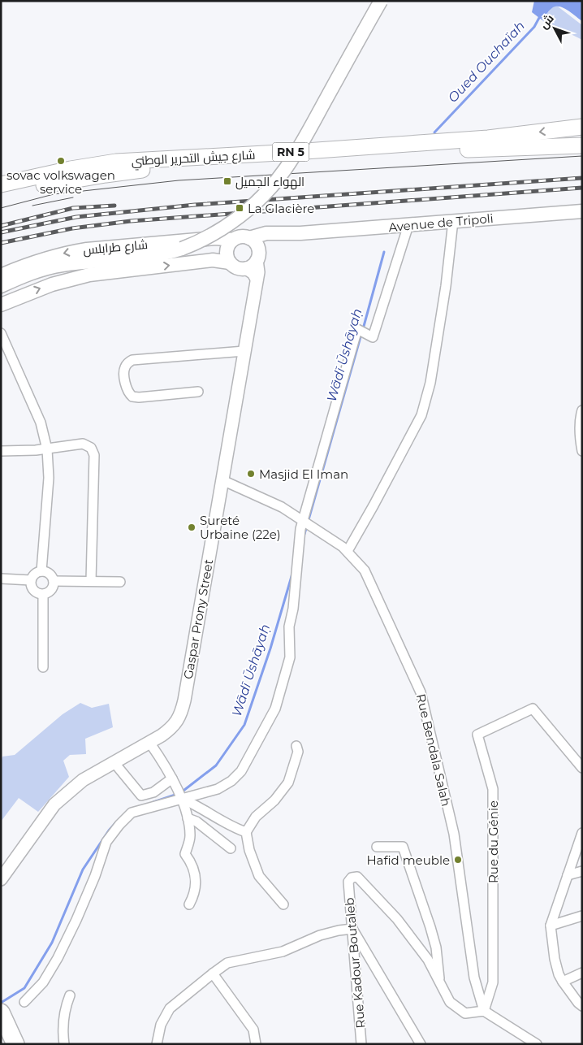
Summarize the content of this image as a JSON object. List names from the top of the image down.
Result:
{
  "streets": {
    "highway": ["RN 5", "شارع جيش التحرير الوطني"],
    "main road": ["Avenue de Tripoli", "شارع طرابلس"],
    "street": [
      "Gaspar Prony Street",
      "Rue Bendala Salah",
      "Rue du Génie",
      "Rue Kadour Boutaleb"
    ]
  },
  "crossings": [
    ["Avenue de Tripoli", "شارع طرابلس"],
    ["Avenue de Tripoli", "Gaspar Prony Street"],
    ["شارع طرابلس", "Gaspar Prony Street"],
    ["Gaspar Prony Street", "Rue Bendala Salah"],
    ["Rue Bendala Salah", "Rue du Génie"]
  ],
  "water": ["Oued Ouchaïah", "Wādī Ūshāyaḥ"],
  "places": {
    "other": [
      "sovac volkswagen service",
      "Masjid El Iman",
      "Sureté Urbaine (22e)",
      "Hafid meuble"
    ],
    "transit": ["الهواء الجميل", "La Glacière"]
  },
  "north": "top left"
}
